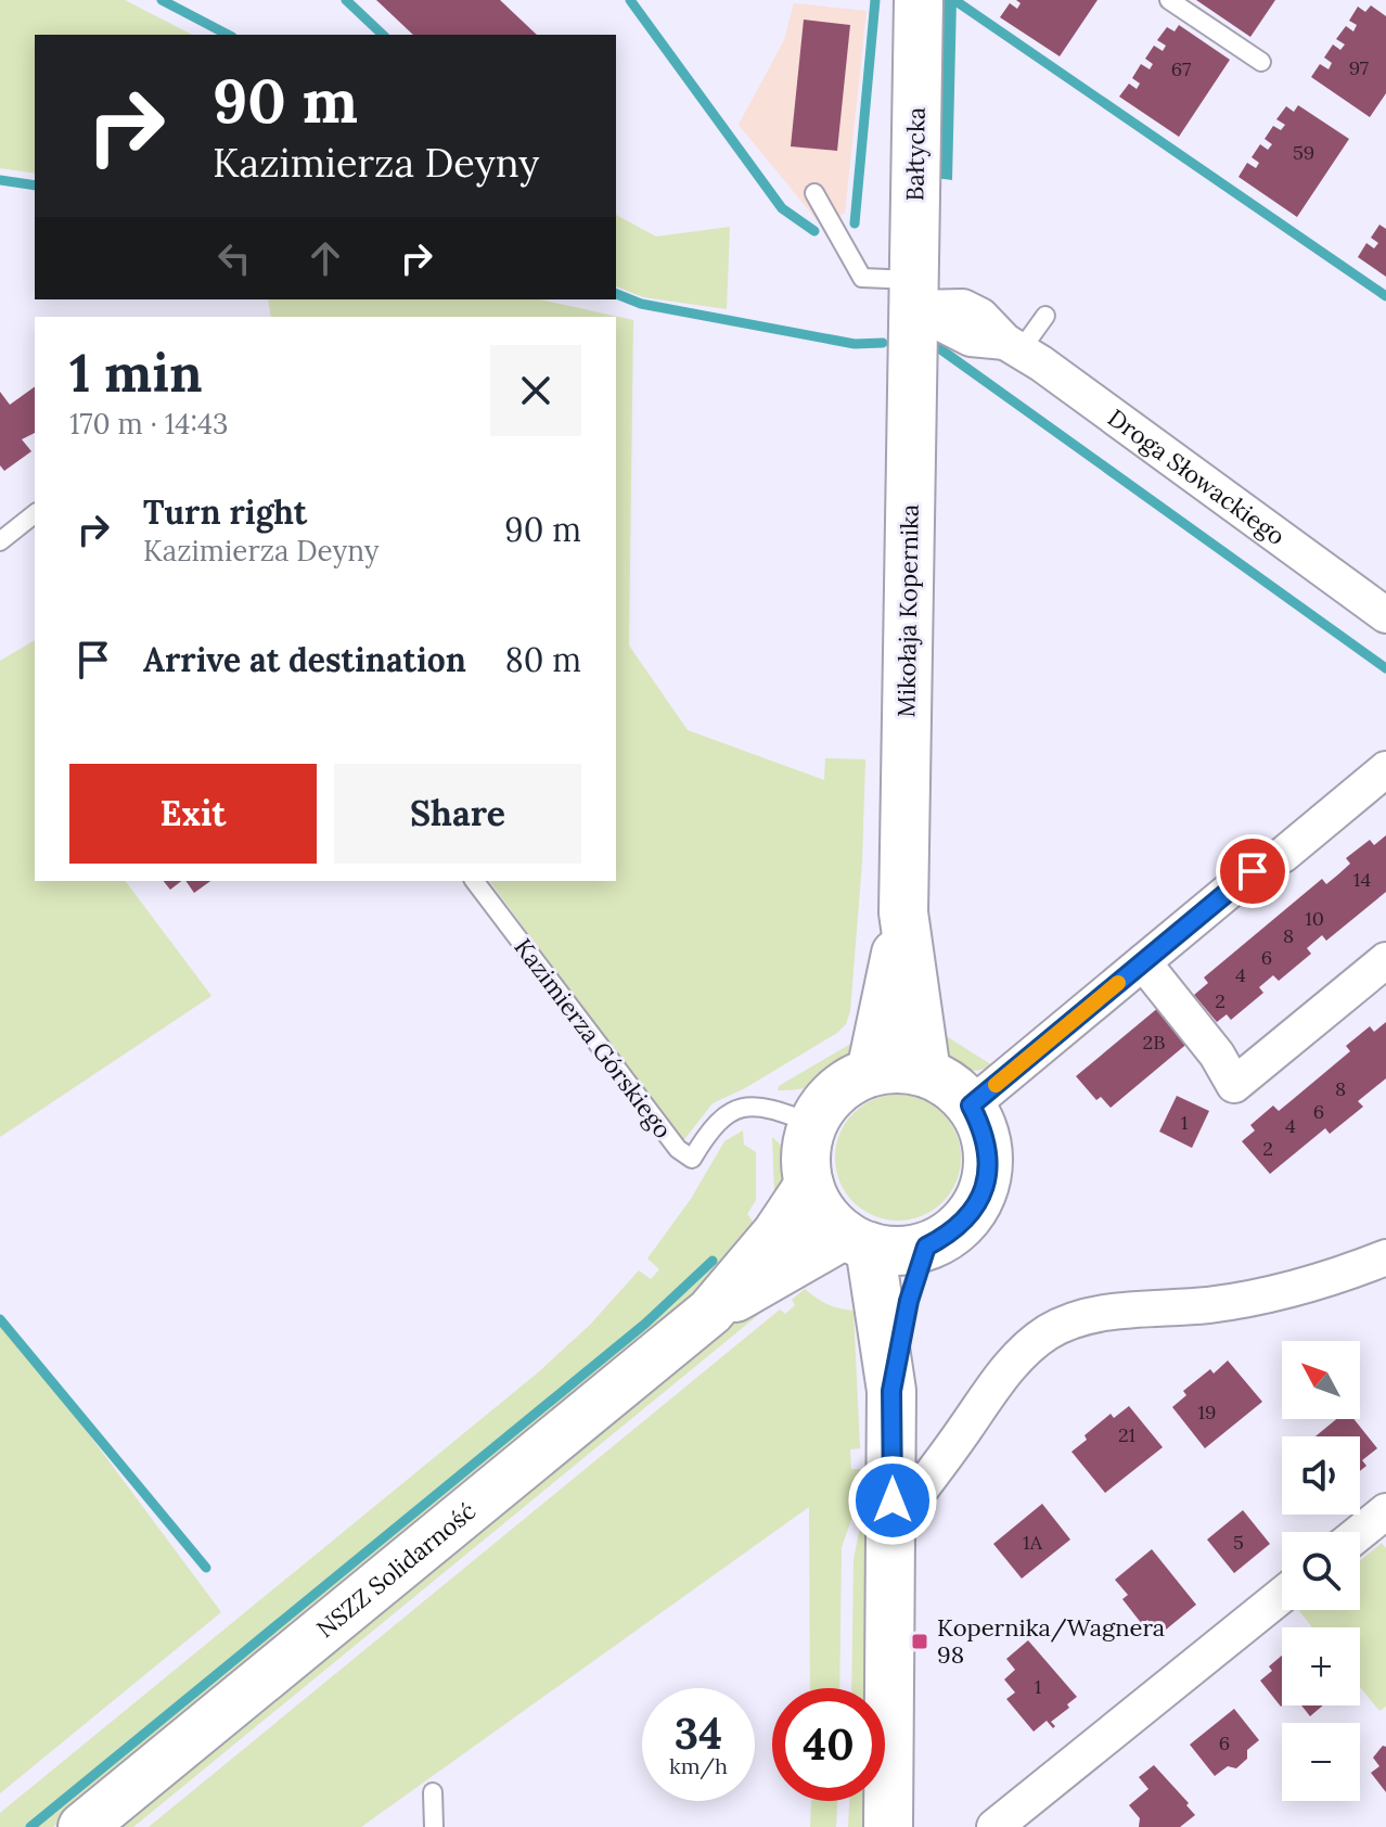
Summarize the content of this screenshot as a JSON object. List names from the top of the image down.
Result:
{
  "streets": {
    "main road": ["Bałtycka", "Mikołaja Kopernika", "NSZZ Solidarność"],
    "street": ["Droga Słowackiego"],
    "lane": ["Kazimierza Górskiego"]
  },
  "crossings": [
    ["Bałtycka", "Droga Słowackiego"],
    ["Bałtycka", "Mikołaja Kopernika"],
    ["Droga Słowackiego", "Mikołaja Kopernika"],
    ["Mikołaja Kopernika", "Kazimierza Górskiego"],
    ["Mikołaja Kopernika", "NSZZ Solidarność"],
    ["Kazimierza Górskiego", "NSZZ Solidarność"]
  ],
  "places": {
    "transit": ["Kopernika/Wagnera 98"]
  },
  "house_numbers": [
    "97",
    "67",
    "59",
    "14",
    "10",
    "8",
    "6",
    "4",
    "2",
    "2B",
    "8",
    "6",
    "1",
    "4",
    "2",
    "19",
    "21",
    "1A",
    "5",
    "1",
    "6"
  ],
  "north": "top left",
  "page": {
    "turn": ["90 m", "Kazimierza Deyny"],
    "heading": ["1 min", "170 m · 14:43"],
    "list": [
      {
        "name": "Turn right",
        "note": "Kazimierza Deyny",
        "value": "90 m"
      },
      {
        "name": "Arrive at destination",
        "value": "80 m"
      }
    ],
    "buttons": ["Exit", "Share"],
    "map_buttons": ["+", "−"],
    "speed": "34 km/h",
    "limit": "40"
  }
}
